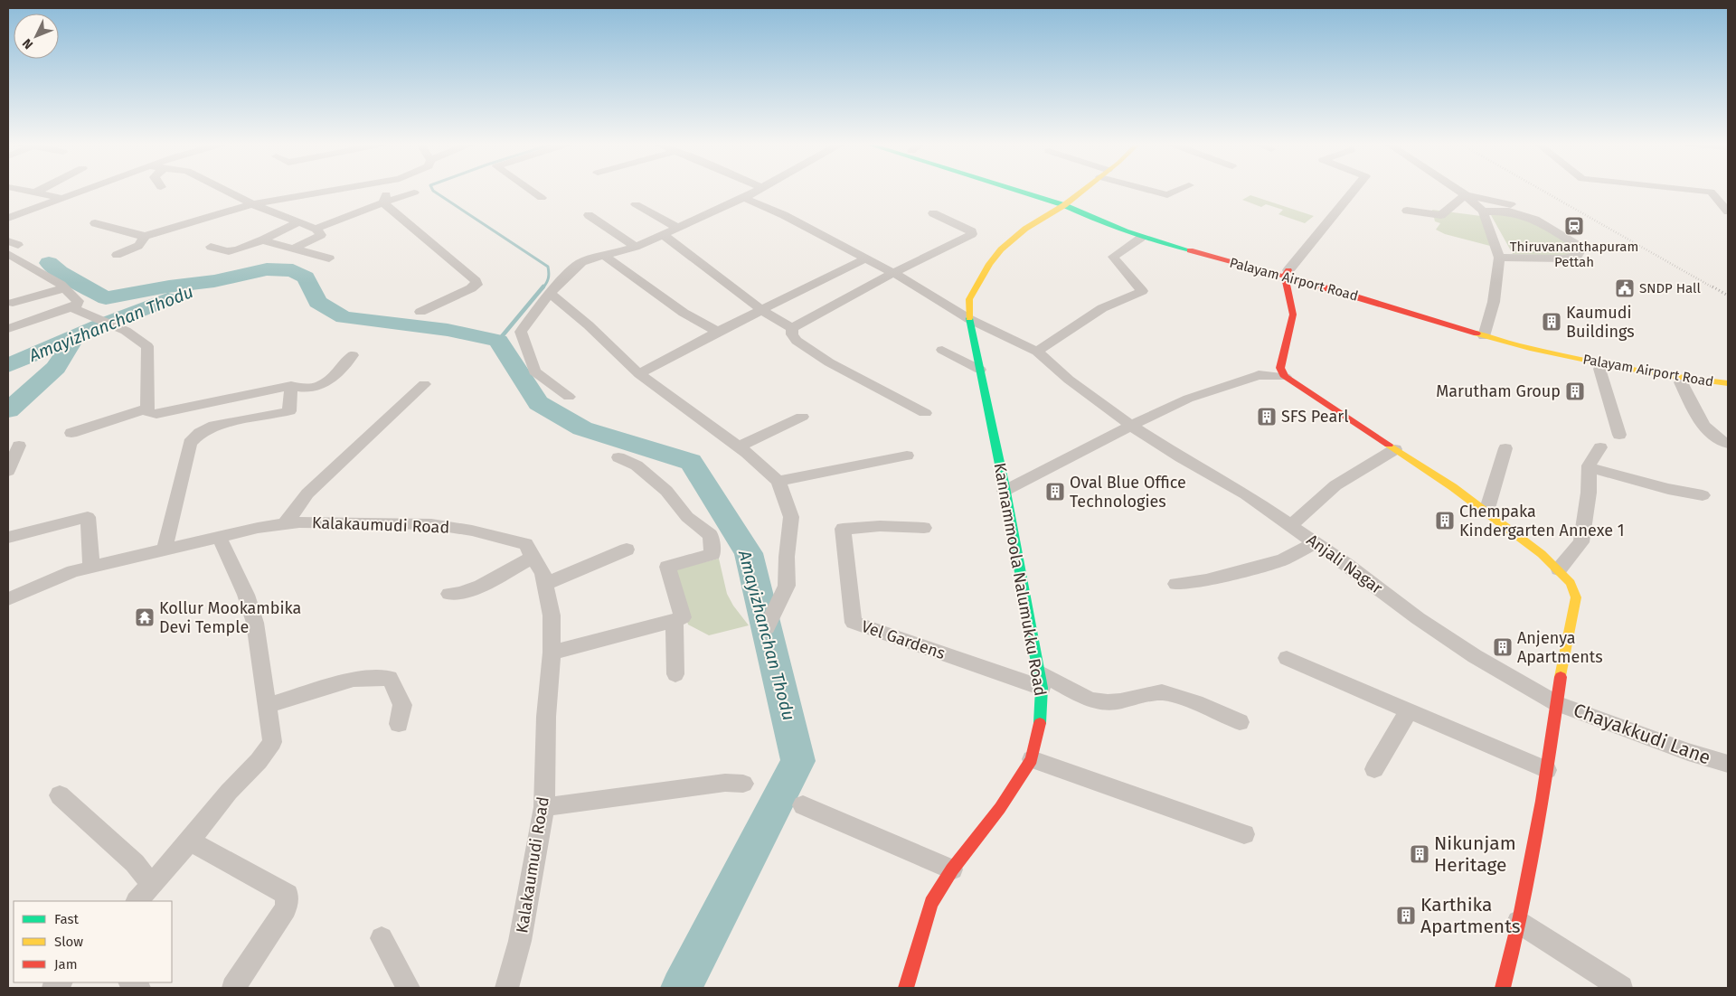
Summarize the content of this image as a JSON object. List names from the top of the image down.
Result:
{
  "streets": {
    "main road": ["Palayam Airport Road", "Kannammoola Nalumukku Road"],
    "street": [
      "Kalakaumudi Road",
      "Anjali Nagar",
      "Vel Gardens",
      "Chayakkudi Lane"
    ]
  },
  "crossings": [
    ["Palayam Airport Road", "Kannammoola Nalumukku Road"],
    ["Anjali Nagar", "Kannammoola Nalumukku Road"],
    ["Anjali Nagar", "Chayakkudi Lane"],
    ["Kannammoola Nalumukku Road", "Vel Gardens"]
  ],
  "water": ["Amayizhanchan Thodu"],
  "places": {
    "station": ["Thiruvananthapuram Pettah"],
    "public building": ["SNDP Hall"],
    "building": [
      "Kaumudi Buildings",
      "Marutham Group",
      "SFS Pearl",
      "Oval Blue Office Technologies",
      "Chempaka Kindergarten Annexe 1",
      "Anjenya Apartments",
      "Nikunjam Heritage",
      "Karthika Apartments"
    ],
    "temple": ["Kollur Mookambika Devi Temple"]
  },
  "legend": ["Fast", "Slow", "Jam"],
  "north": "bottom left"
}
